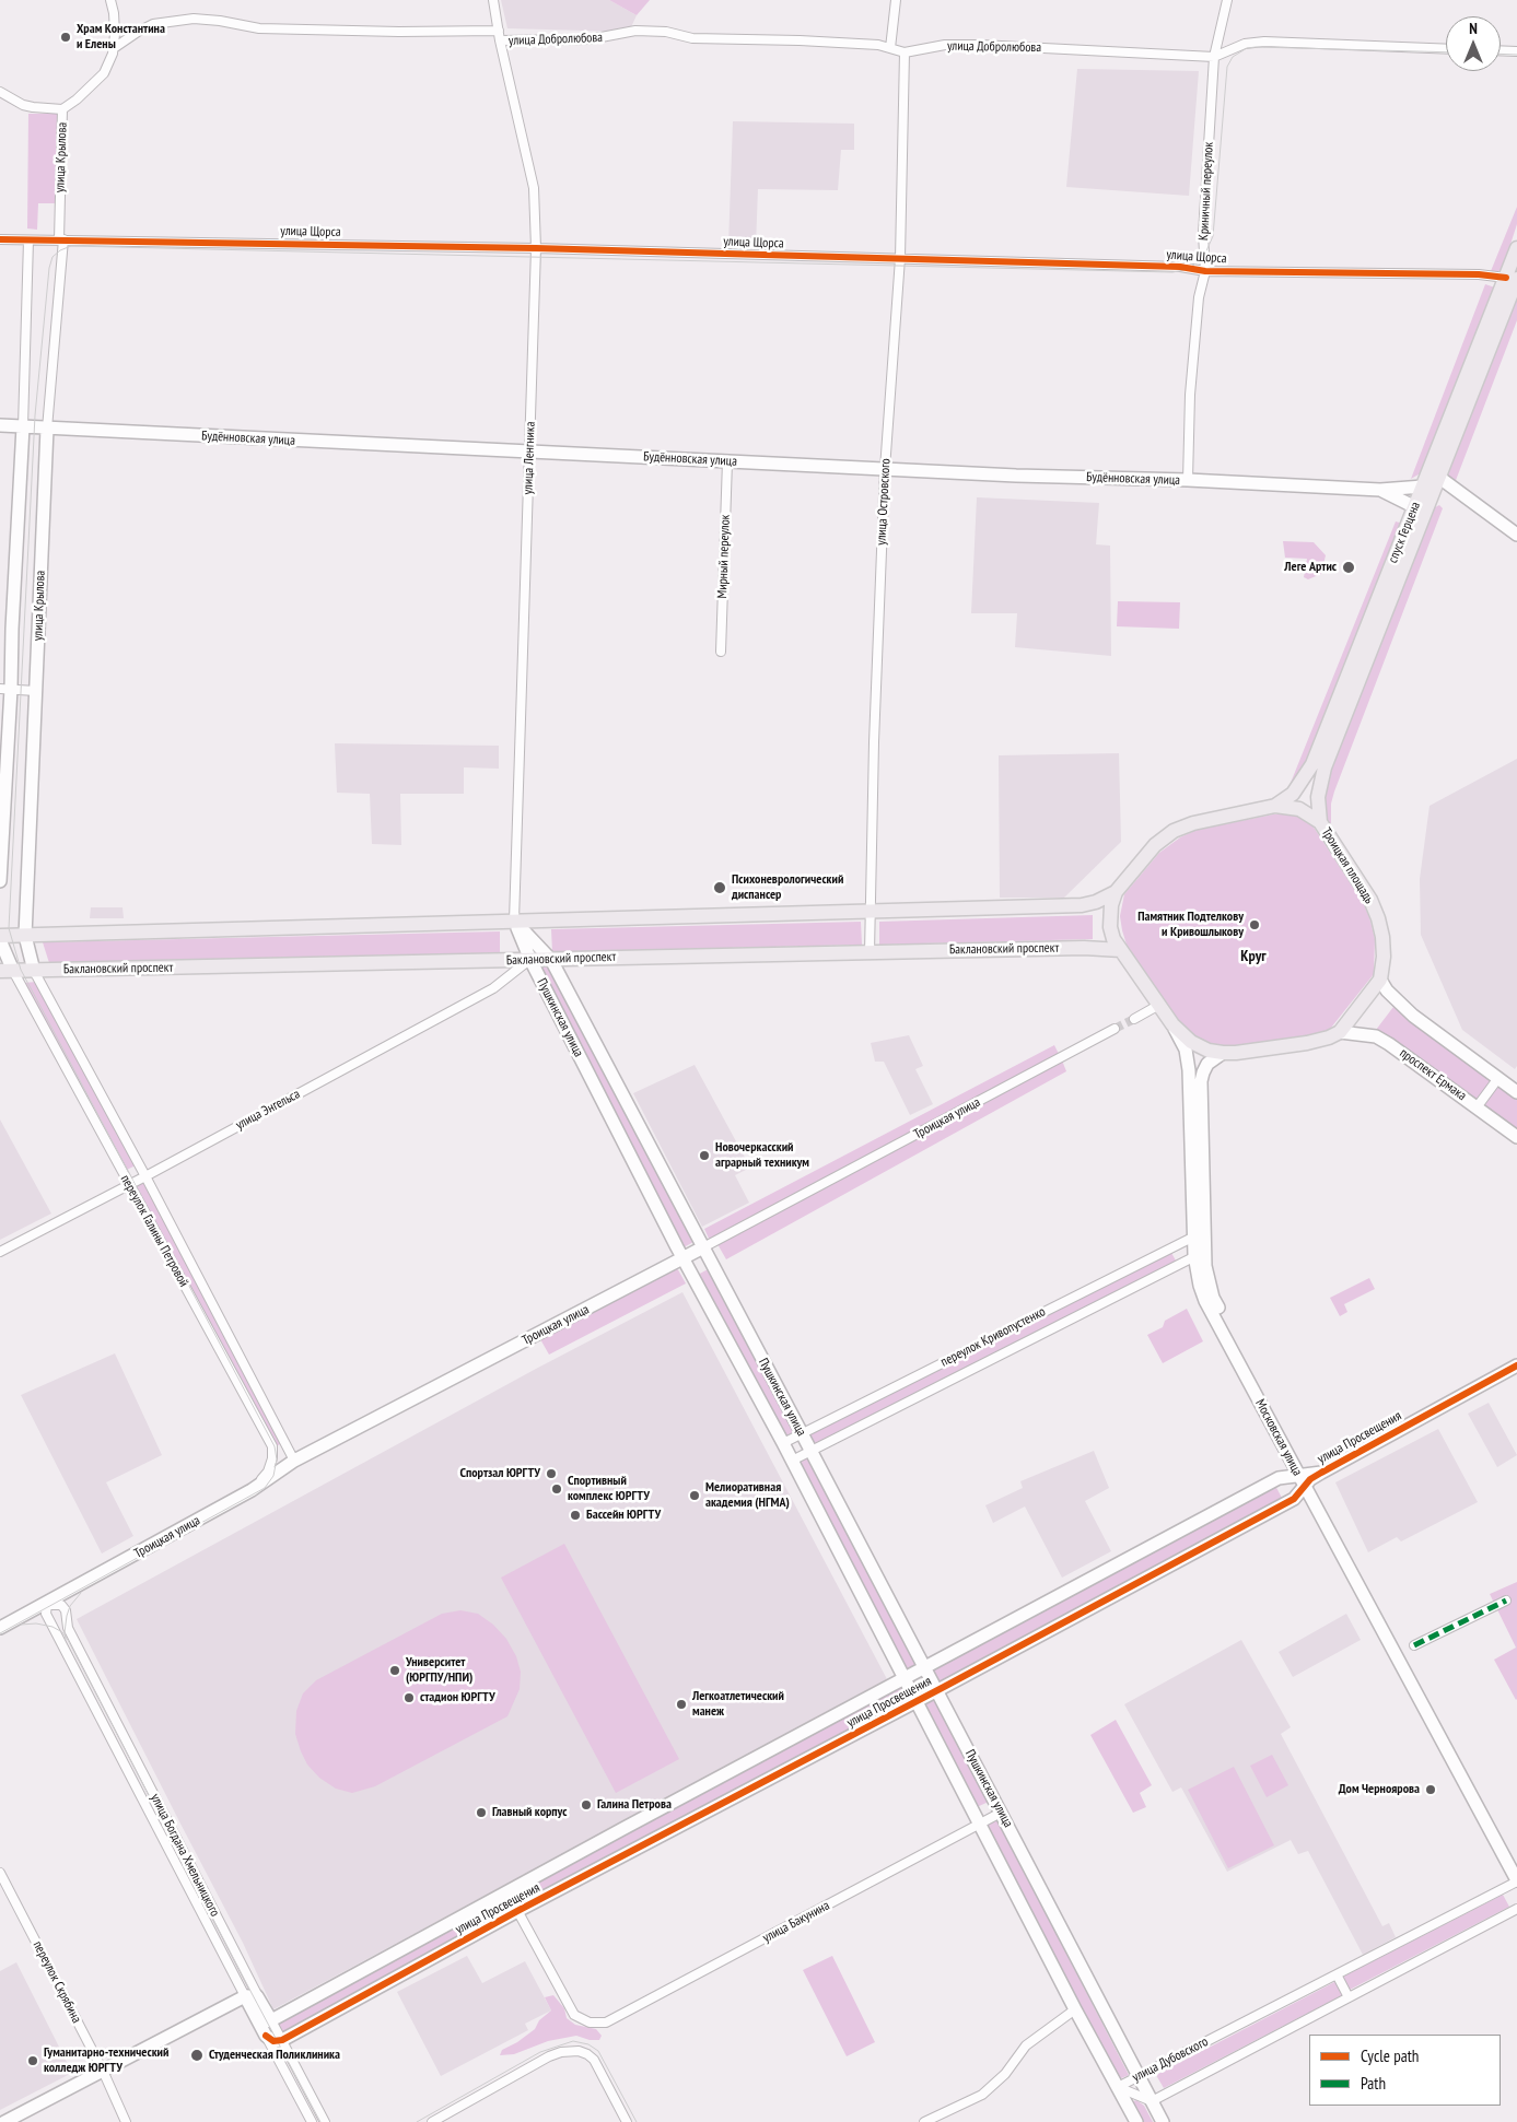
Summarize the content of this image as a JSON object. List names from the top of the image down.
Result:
{
  "streets": {
    "main road": ["спуск Герцена", "Троицкая площадь", "Баклановский проспект"],
    "street": [
      "улица Добролюбова",
      "улица Крылова",
      "Криничный переулок",
      "улица Щорса",
      "Будённовская улица",
      "улица Ленгника",
      "улица Островского",
      "Мирный переулок",
      "Пушкинская улица",
      "проспект Ермака",
      "улица Энгельса",
      "Троицкая улица",
      "переулок Галины Петровой",
      "переулок Кривопустенко",
      "Московская улица",
      "улица Просвещения",
      "улица Богдана Хмельницкого",
      "улица Бакунина",
      "переулок Скрябина",
      "улица Дубовского"
    ]
  },
  "crossings": [
    ["улица Добролюбова", "Криничный переулок"],
    ["улица Добролюбова", "улица Ленгника"],
    ["улица Добролюбова", "улица Островского"],
    ["улица Крылова", "улица Щорса"],
    ["улица Крылова", "Будённовская улица"],
    ["улица Крылова", "Баклановский проспект"],
    ["улица Крылова", "переулок Галины Петровой"],
    ["Криничный переулок", "улица Щорса"],
    ["Криничный переулок", "Будённовская улица"],
    ["улица Щорса", "улица Ленгника"],
    ["улица Щорса", "улица Островского"],
    ["улица Щорса", "спуск Герцена"],
    ["Будённовская улица", "улица Ленгника"],
    ["Будённовская улица", "улица Островского"],
    ["Будённовская улица", "спуск Герцена"],
    ["Будённовская улица", "Мирный переулок"],
    ["улица Ленгника", "Пушкинская улица"],
    ["улица Островского", "Баклановский проспект"],
    ["спуск Герцена", "Троицкая площадь"],
    ["Баклановский проспект", "Пушкинская улица"],
    ["Баклановский проспект", "улица Энгельса"],
    ["Баклановский проспект", "переулок Галины Петровой"],
    ["Пушкинская улица", "улица Энгельса"],
    ["Пушкинская улица", "Троицкая улица"],
    ["Пушкинская улица", "переулок Кривопустенко"],
    ["Пушкинская улица", "улица Просвещения"],
    ["Пушкинская улица", "улица Бакунина"],
    ["Пушкинская улица", "улица Дубовского"],
    ["улица Энгельса", "переулок Галины Петровой"],
    ["Троицкая улица", "переулок Галины Петровой"],
    ["Троицкая улица", "улица Богдана Хмельницкого"],
    ["переулок Кривопустенко", "Московская улица"],
    ["Московская улица", "улица Просвещения"],
    ["Московская улица", "улица Дубовского"],
    ["улица Просвещения", "улица Богдана Хмельницкого"],
    ["улица Просвещения", "улица Бакунина"]
  ],
  "districts": ["Круг"],
  "places": [
    "Храм Константина и Елены",
    "Леге Артис",
    "Психоневрологический диспансер",
    "Памятник Подтелкову и Кривошлыкову",
    "Новочеркасский аграрный техникум",
    "Спортзал ЮРГТУ",
    "Спортивный комплекс ЮРГТУ",
    "Мелиоративная академия (НГМА)",
    "Бассейн ЮРГТУ",
    "Университет (ЮРГПУ/НПИ)",
    "стадион ЮРГТУ",
    "Легкоатлетический манеж",
    "Дом Черноярова",
    "Галина Петрова",
    "Главный корпус",
    "Студенческая Поликлиника",
    "Гуманитарно-технический колледж ЮРГТУ"
  ],
  "legend": ["Cycle path", "Path"],
  "north": "top"
}
